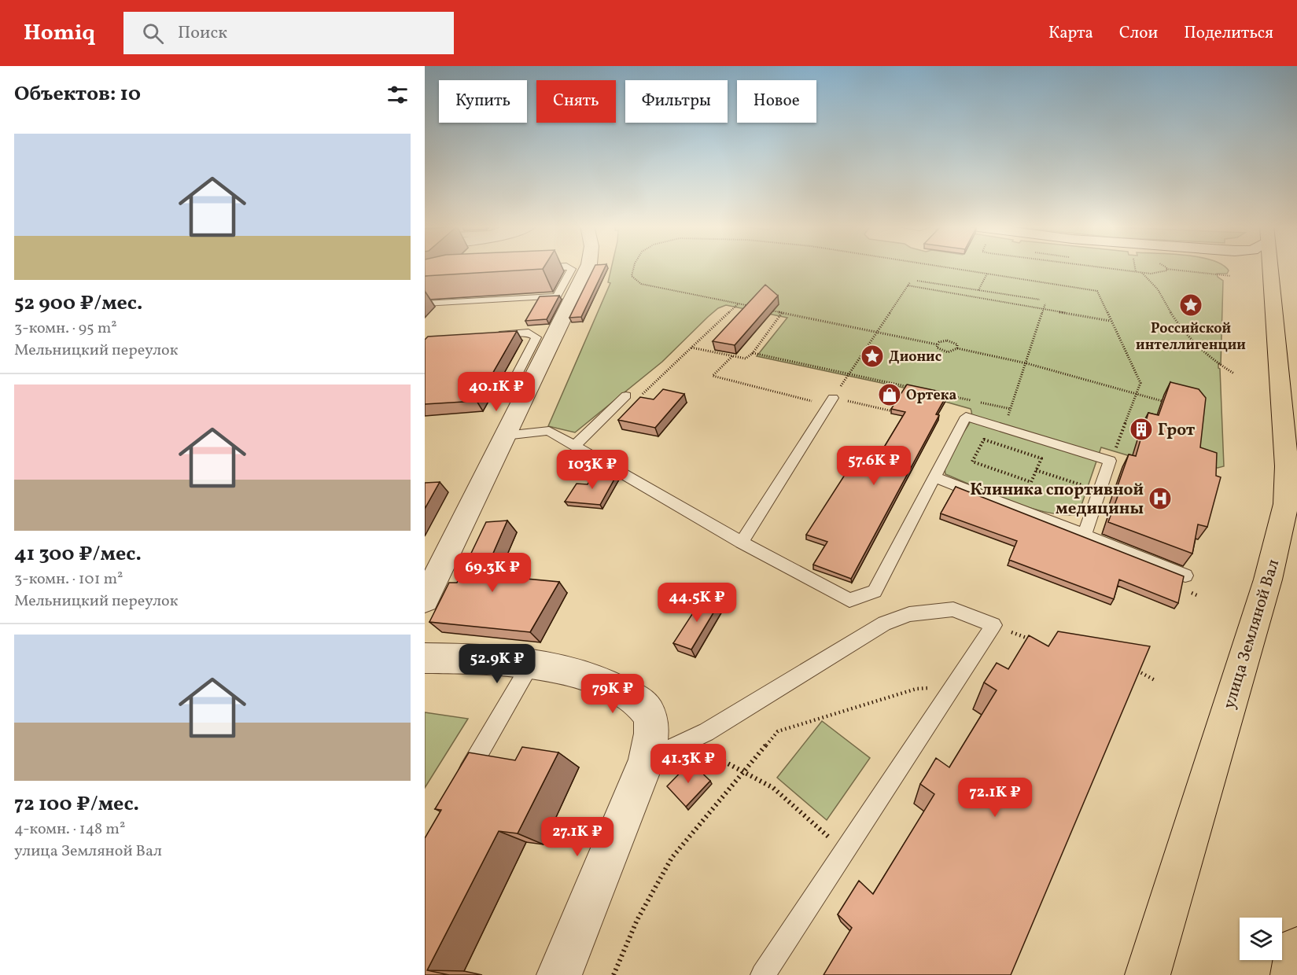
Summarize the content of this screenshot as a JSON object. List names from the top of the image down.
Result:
{
  "streets": {
    "main road": ["улица Земляной Вал"]
  },
  "places": {
    "place": ["Российской интеллигенции", "Дионис"],
    "shop": ["Ортека"],
    "building": ["Грот"],
    "hospital": ["Клиника спортивной медицины"]
  },
  "page": {
    "header": "Homiq",
    "search": "Поиск",
    "nav": ["Карта", "Слои", "Поделиться"],
    "heading": "Объектов: 10",
    "chip": [
      "Купить",
      "Снять",
      "Фильтры",
      "Новое"
    ],
    "list": [
      {
        "name": "52 900 ₽/мес.",
        "note": "3-комн. · 95 m² · Мельницкий переулок"
      },
      {
        "name": "41 300 ₽/мес.",
        "note": "3-комн. · 101 m² · Мельницкий переулок"
      },
      {
        "name": "72 100 ₽/мес.",
        "note": "4-комн. · 148 m² · улица Земляной Вал"
      }
    ],
    "price": [
      "40.1K ₽",
      "57.6K ₽",
      "103K ₽",
      "69.3K ₽",
      "44.5K ₽",
      "52.9K ₽",
      "79K ₽",
      "41.3K ₽",
      "72.1K ₽",
      "27.1K ₽"
    ]
  }
}
